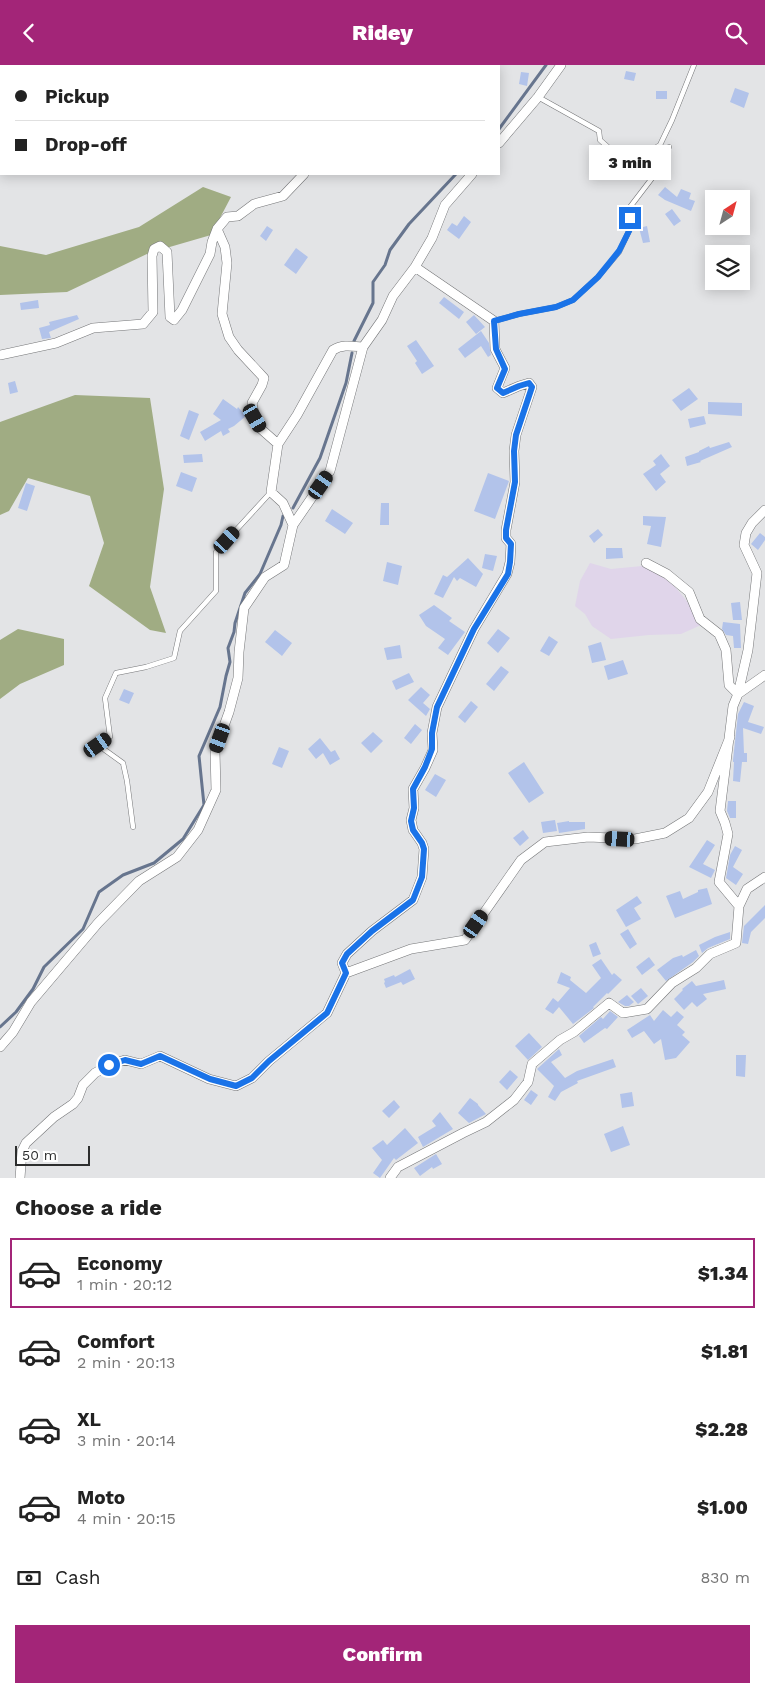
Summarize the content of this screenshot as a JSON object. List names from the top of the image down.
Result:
{
  "scale_bar": "50 m",
  "north": "top right",
  "page": {
    "header": "Ridey",
    "banner": ["Pickup", "Drop-off"],
    "bubble": "3 min",
    "scale": "50 m",
    "heading": "Choose a ride",
    "list": [
      {
        "name": "Economy",
        "note": "1 min · 20:12",
        "value": "$1.34"
      },
      {
        "name": "Comfort",
        "note": "2 min · 20:13",
        "value": "$1.81"
      },
      {
        "name": "XL",
        "note": "3 min · 20:14",
        "value": "$2.28"
      },
      {
        "name": "Moto",
        "note": "4 min · 20:15",
        "value": "$1.00"
      }
    ],
    "pay": ["Cash", "830 m"],
    "buttons": "Confirm"
  }
}
